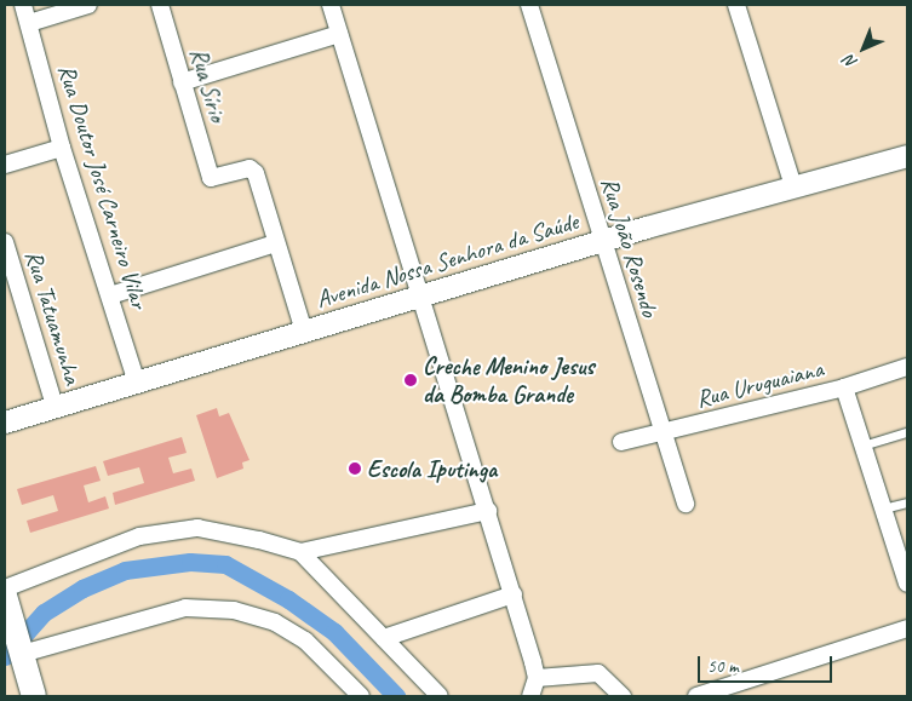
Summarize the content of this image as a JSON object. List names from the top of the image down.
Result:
{
  "streets": {
    "street": [
      "Rua Sírio",
      "Rua Doutor José Carneiro Vilar",
      "Rua João Rosendo",
      "Avenida Nossa Senhora da Saúde",
      "Rua Tatuamunha",
      "Rua Uruguaiana"
    ]
  },
  "crossings": [
    ["Rua Doutor José Carneiro Vilar", "Avenida Nossa Senhora da Saúde"],
    ["Rua João Rosendo", "Avenida Nossa Senhora da Saúde"],
    ["Rua João Rosendo", "Rua Uruguaiana"],
    ["Avenida Nossa Senhora da Saúde", "Rua Tatuamunha"]
  ],
  "places": ["Creche Menino Jesus da Bomba Grande", "Escola Iputinga"],
  "scale_bar": "50 m",
  "north": "bottom left"
}
